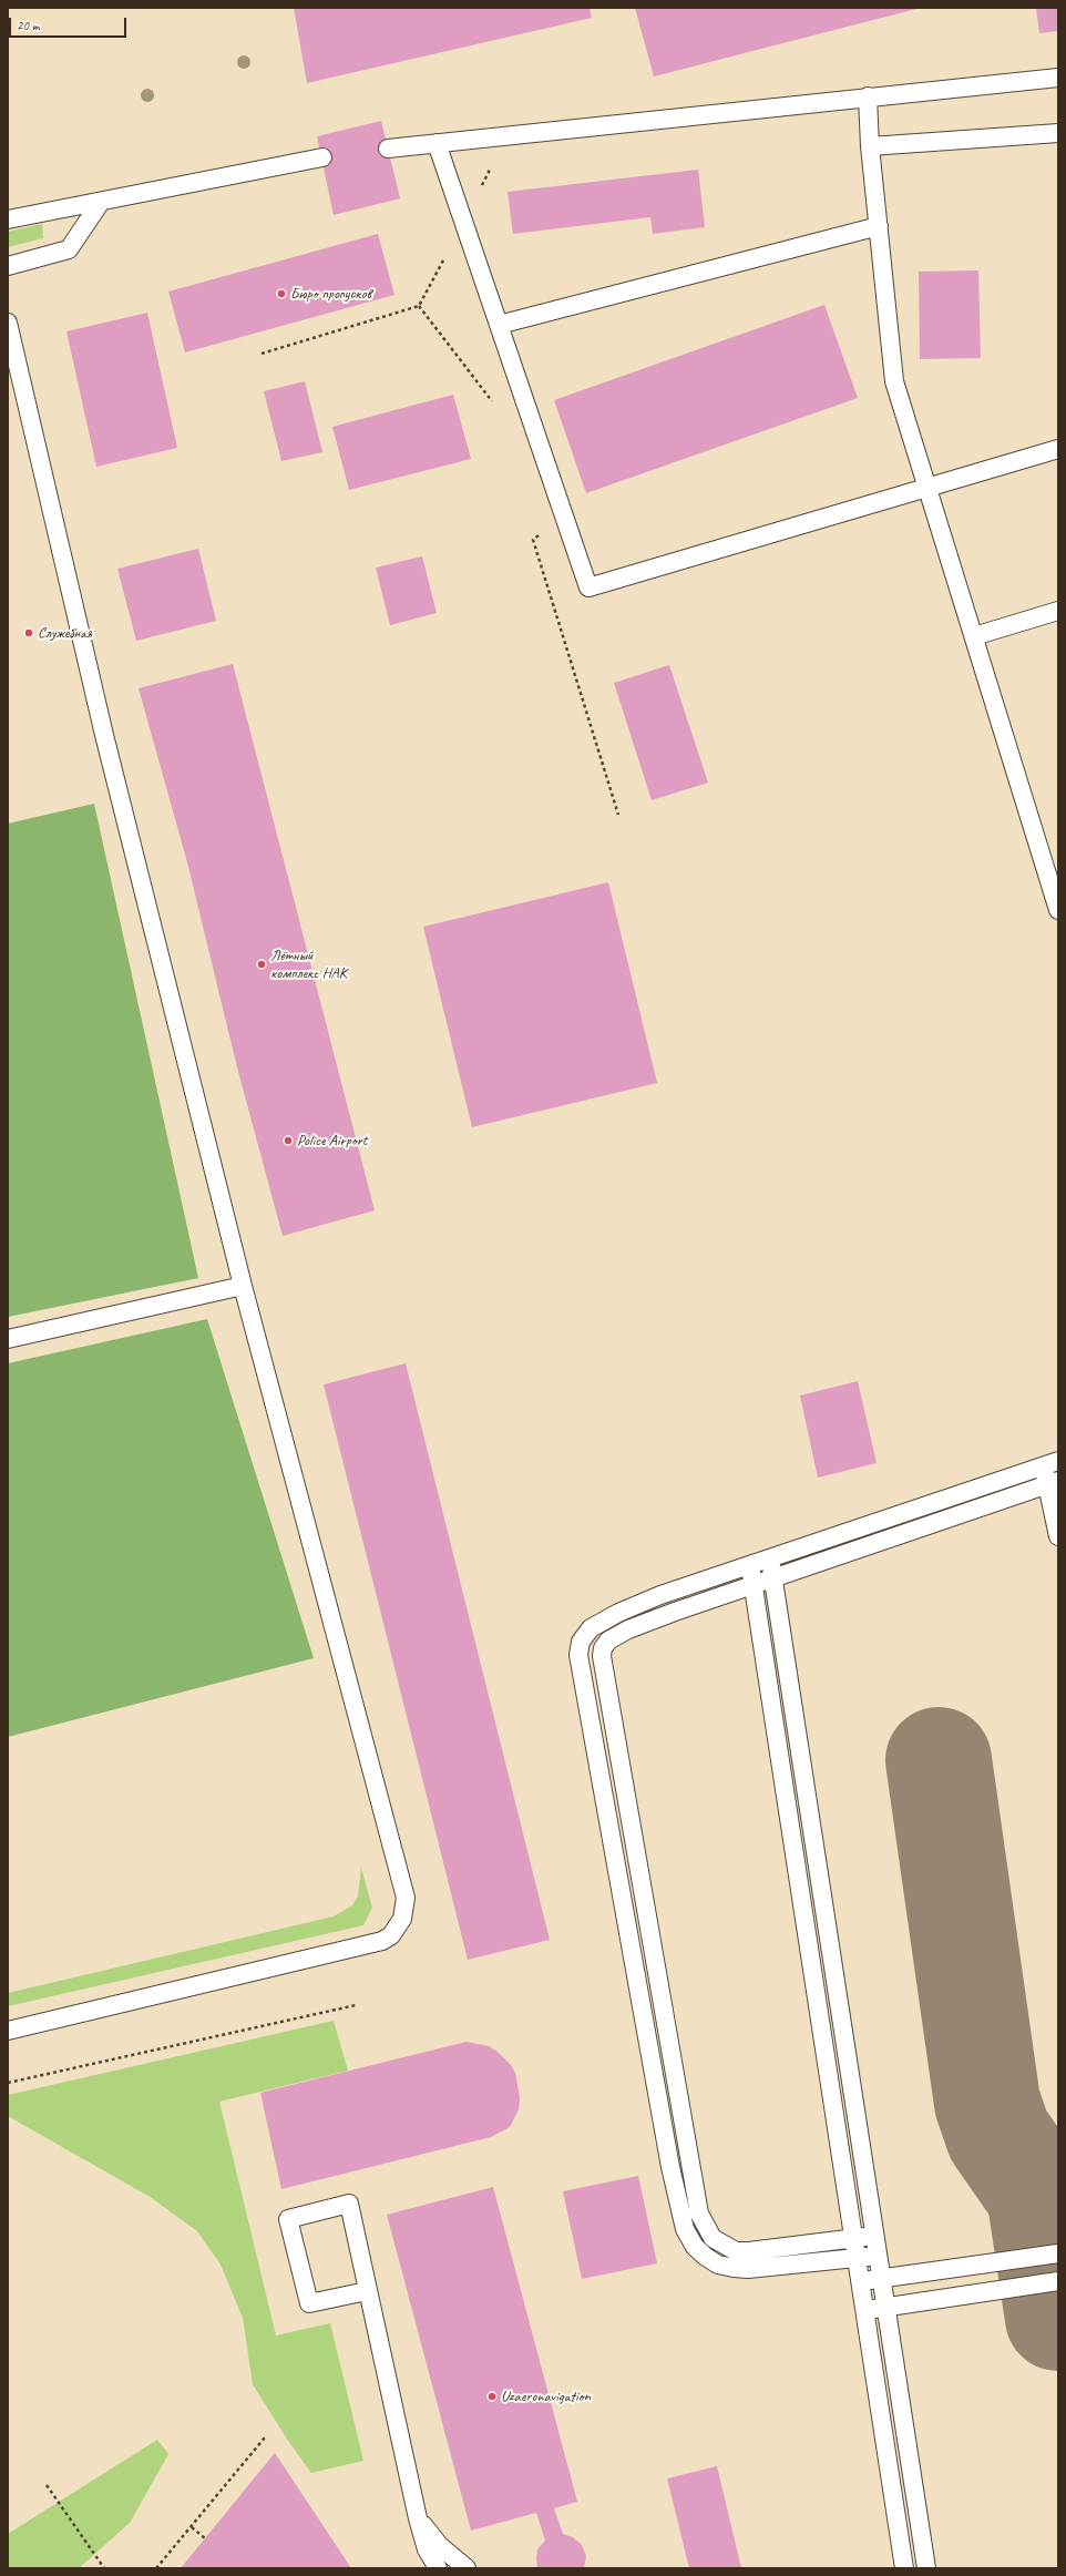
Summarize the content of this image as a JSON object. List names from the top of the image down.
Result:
{
  "places": [
    "Бюро пропусков",
    "Служебная",
    "Лётный комплекс НАК",
    "Police Airport",
    "Uzaeronavigation"
  ],
  "scale_bar": "20 m"
}
